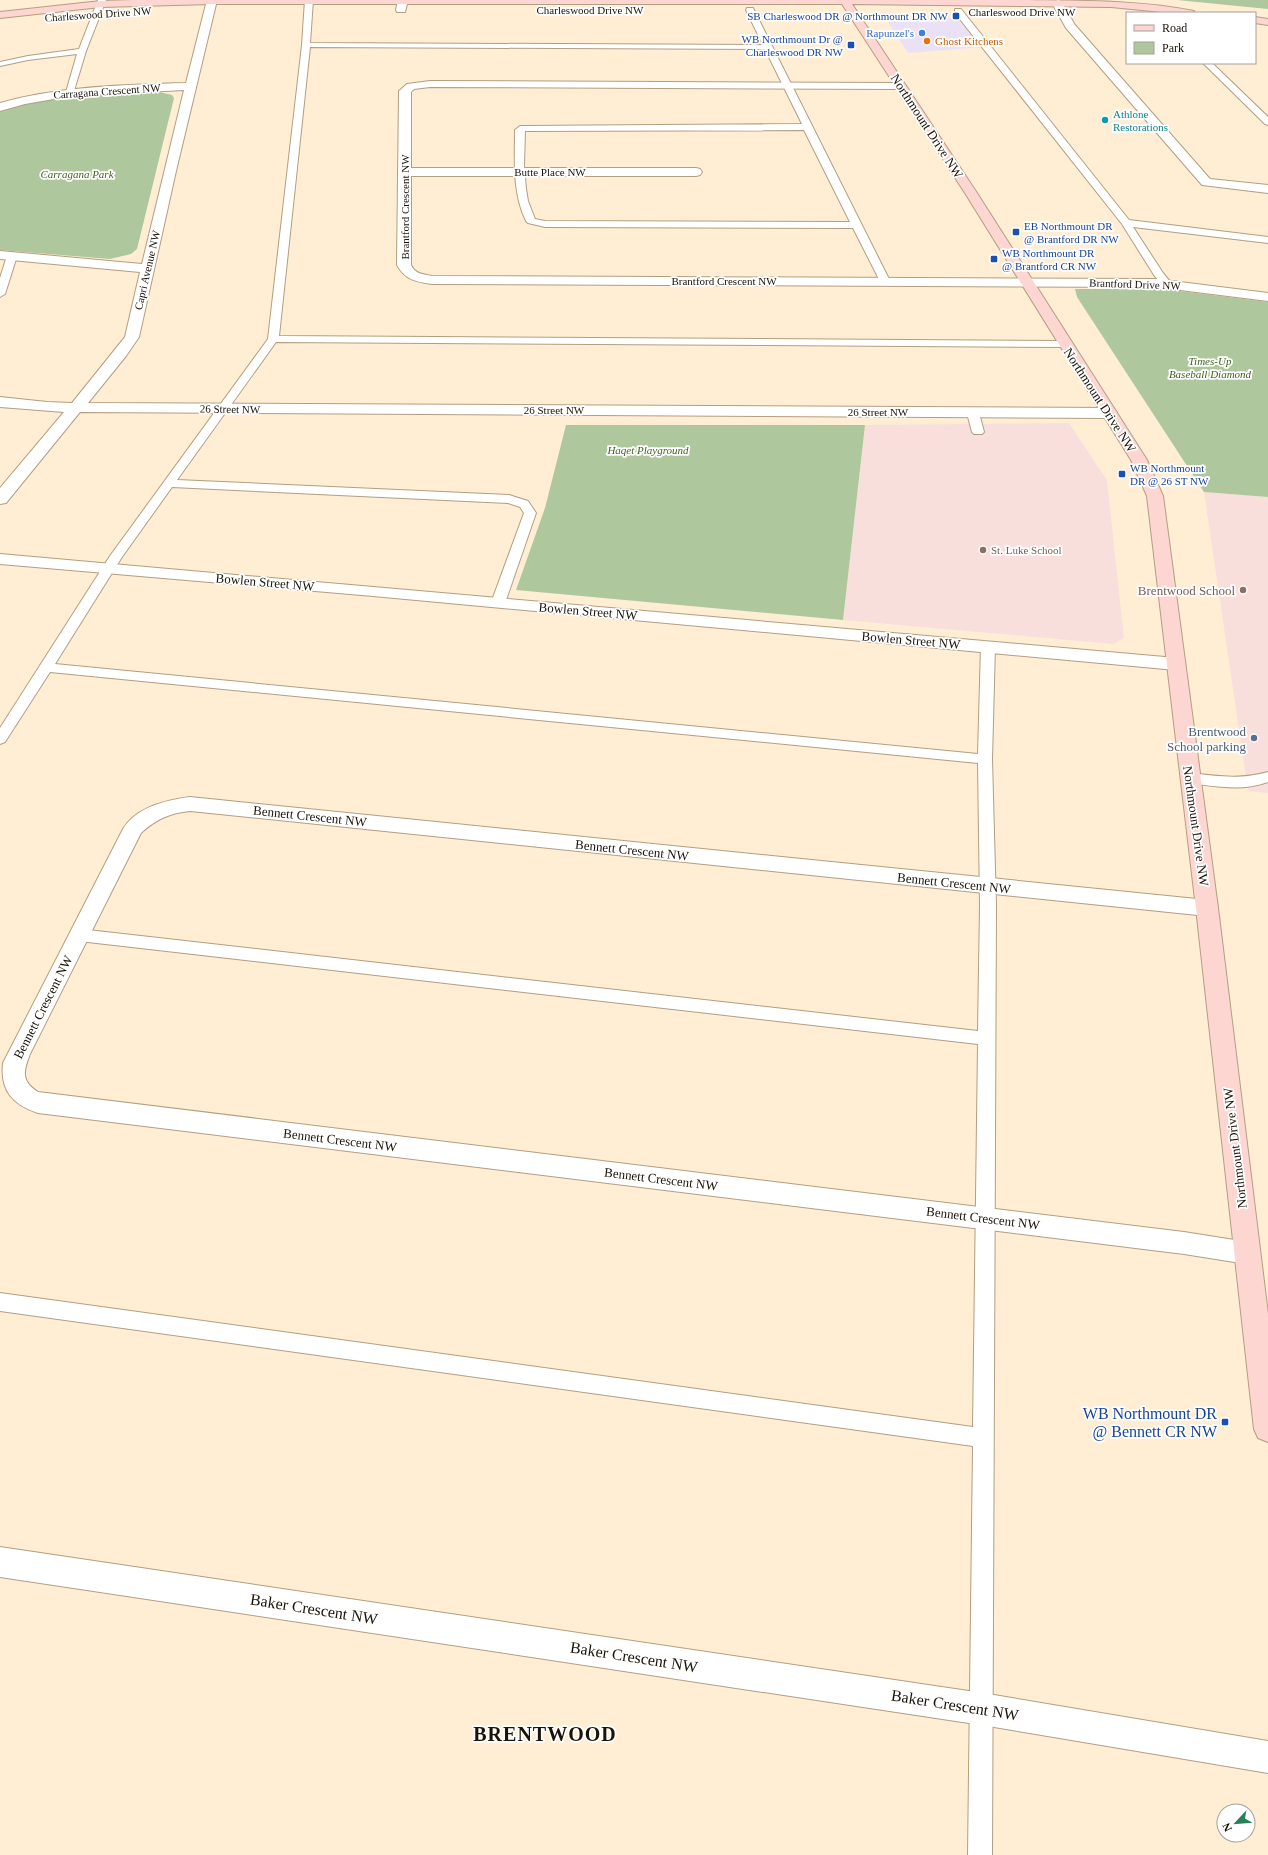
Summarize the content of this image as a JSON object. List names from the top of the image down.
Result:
{
  "streets": {
    "street": [
      "Charleswood Drive NW",
      "Carragana Crescent NW",
      "Northmount Drive NW",
      "Butte Place NW",
      "Brantford Crescent NW",
      "Capri Avenue NW",
      "Brantford Drive NW",
      "26 Street NW",
      "Bowlen Street NW",
      "Bennett Crescent NW",
      "Baker Crescent NW"
    ]
  },
  "crossings": [
    ["Charleswood Drive NW", "Northmount Drive NW"],
    ["Charleswood Drive NW", "Capri Avenue NW"],
    ["Carragana Crescent NW", "Capri Avenue NW"],
    ["Northmount Drive NW", "Brantford Crescent NW"],
    ["Northmount Drive NW", "Brantford Drive NW"],
    ["Northmount Drive NW", "26 Street NW"],
    ["Northmount Drive NW", "Bowlen Street NW"],
    ["Northmount Drive NW", "Bennett Crescent NW"],
    ["Butte Place NW", "Brantford Crescent NW"],
    ["Brantford Crescent NW", "Brantford Drive NW"],
    ["Capri Avenue NW", "26 Street NW"]
  ],
  "districts": ["BRENTWOOD"],
  "parks": ["Carragana Park", "Times-Up Baseball Diamond", "Haqet Playground"],
  "places": {
    "transit": [
      "SB Charleswood DR @ Northmount DR NW",
      "WB Northmount Dr @ Charleswood DR NW",
      "EB Northmount DR @ Brantford DR NW",
      "WB Northmount DR @ Brantford CR NW",
      "WB Northmount DR @ 26 ST NW",
      "WB Northmount DR @ Bennett CR NW"
    ],
    "other": [
      "Rapunzel's",
      "Ghost Kitchens",
      "Athlone Restorations",
      "St. Luke School",
      "Brentwood School",
      "Brentwood School parking"
    ]
  },
  "legend": ["Road", "Park"],
  "north": "bottom left"
}
